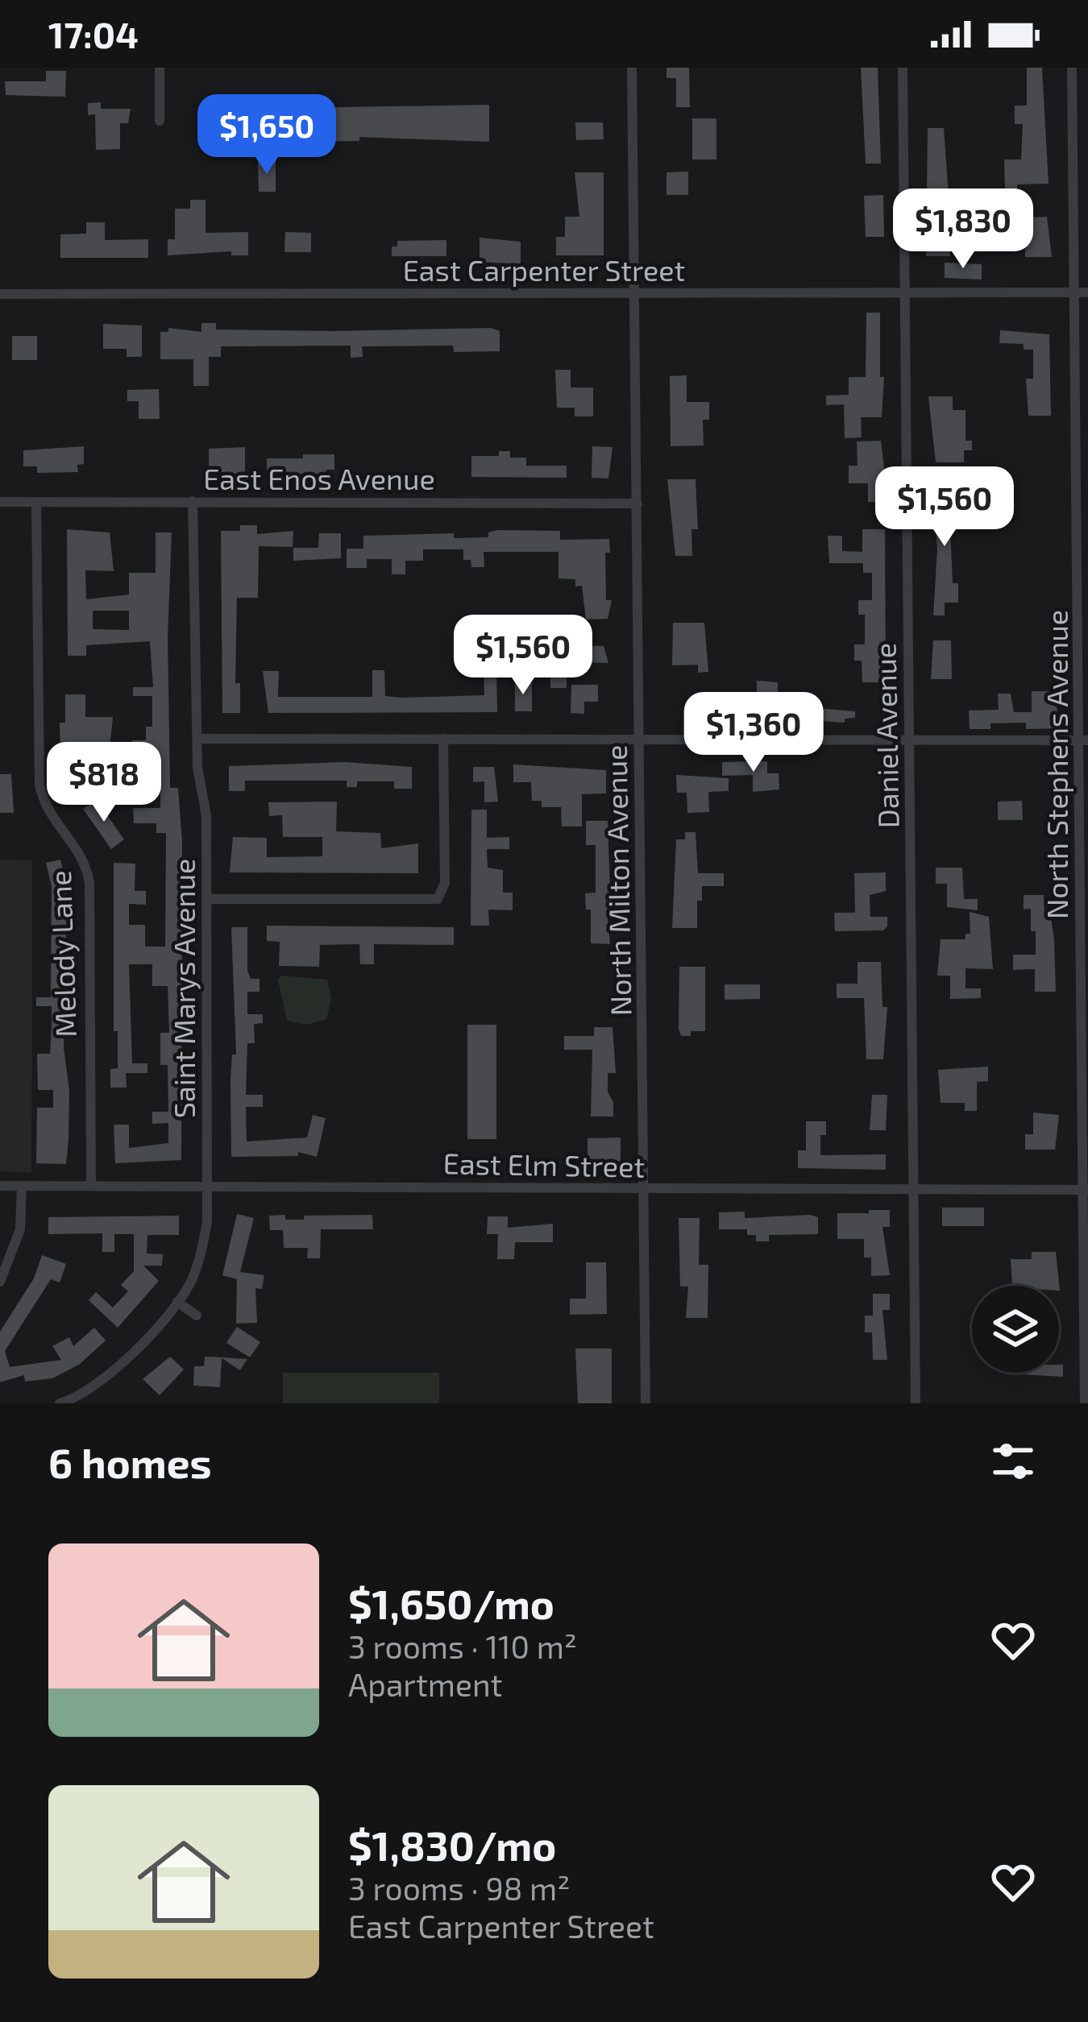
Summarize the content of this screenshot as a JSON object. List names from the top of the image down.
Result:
{
  "streets": {
    "street": [
      "East Carpenter Street",
      "East Enos Avenue",
      "Daniel Avenue",
      "North Stephens Avenue",
      "North Milton Avenue",
      "Melody Lane",
      "Saint Marys Avenue",
      "East Elm Street"
    ]
  },
  "crossings": [
    ["East Carpenter Street", "Daniel Avenue"],
    ["East Carpenter Street", "North Stephens Avenue"],
    ["East Carpenter Street", "North Milton Avenue"],
    ["East Enos Avenue", "North Milton Avenue"],
    ["East Enos Avenue", "Melody Lane"],
    ["East Enos Avenue", "Saint Marys Avenue"],
    ["Daniel Avenue", "East Elm Street"],
    ["North Stephens Avenue", "East Elm Street"],
    ["North Milton Avenue", "East Elm Street"],
    ["Melody Lane", "East Elm Street"],
    ["Saint Marys Avenue", "East Elm Street"]
  ],
  "page": {
    "status": "17:04",
    "price": [
      "$1,650",
      "$1,830",
      "$1,560",
      "$1,560",
      "$1,360",
      "$818"
    ],
    "heading": "6 homes",
    "list": [
      {
        "name": "$1,650/mo",
        "note": "3 rooms · 110 m² · Apartment"
      },
      {
        "name": "$1,830/mo",
        "note": "3 rooms · 98 m² · East Carpenter Street"
      }
    ]
  }
}
